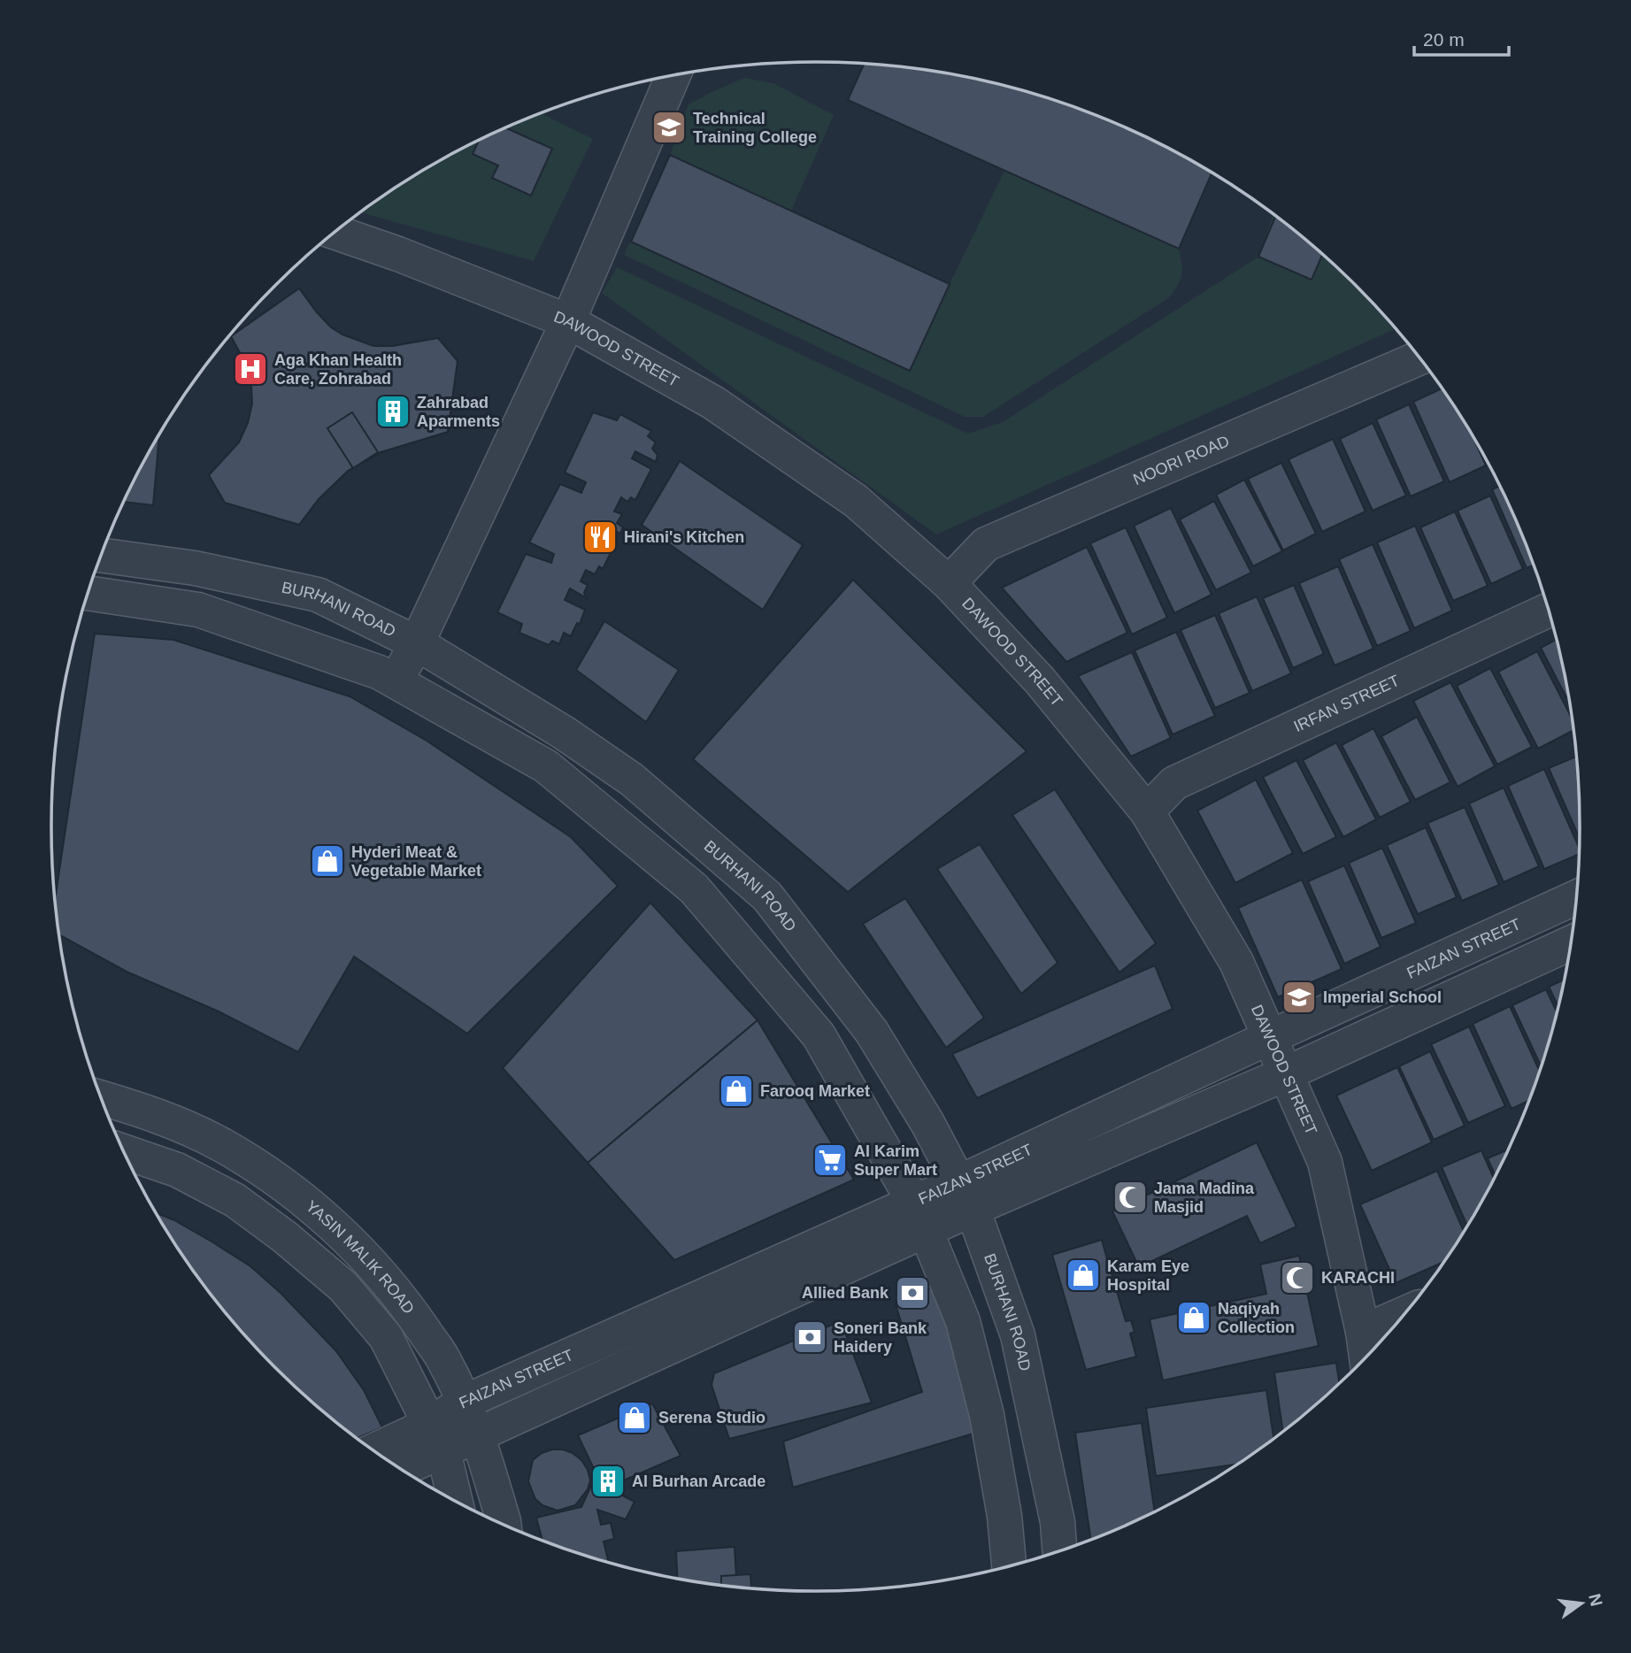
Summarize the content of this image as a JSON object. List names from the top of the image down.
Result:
{
  "streets": {
    "street": [
      "DAWOOD STREET",
      "NOORI ROAD",
      "BURHANI ROAD",
      "IRFAN STREET",
      "FAIZAN STREET",
      "YASIN MALIK ROAD"
    ]
  },
  "crossings": [
    ["DAWOOD STREET", "NOORI ROAD"],
    ["DAWOOD STREET", "IRFAN STREET"],
    ["DAWOOD STREET", "FAIZAN STREET"],
    ["BURHANI ROAD", "FAIZAN STREET"],
    ["FAIZAN STREET", "YASIN MALIK ROAD"]
  ],
  "places": {
    "school or university": ["Technical Training College", "Imperial School"],
    "hospital": ["Aga Khan Health Care, Zohrabad"],
    "building": ["Zahrabad Aparments", "Al Burhan Arcade"],
    "restaurant": ["Hirani's Kitchen"],
    "shop": [
      "Hyderi Meat & Vegetable Market",
      "Farooq Market",
      "Karam Eye Hospital",
      "Naqiyah Collection",
      "Serena Studio"
    ],
    "supermarket": ["Al Karim Super Mart"],
    "mosque": ["Jama Madina Masjid", "KARACHI"],
    "bank": ["Allied Bank", "Soneri Bank Haidery"]
  },
  "scale_bar": "20 m",
  "north": "right"
}
